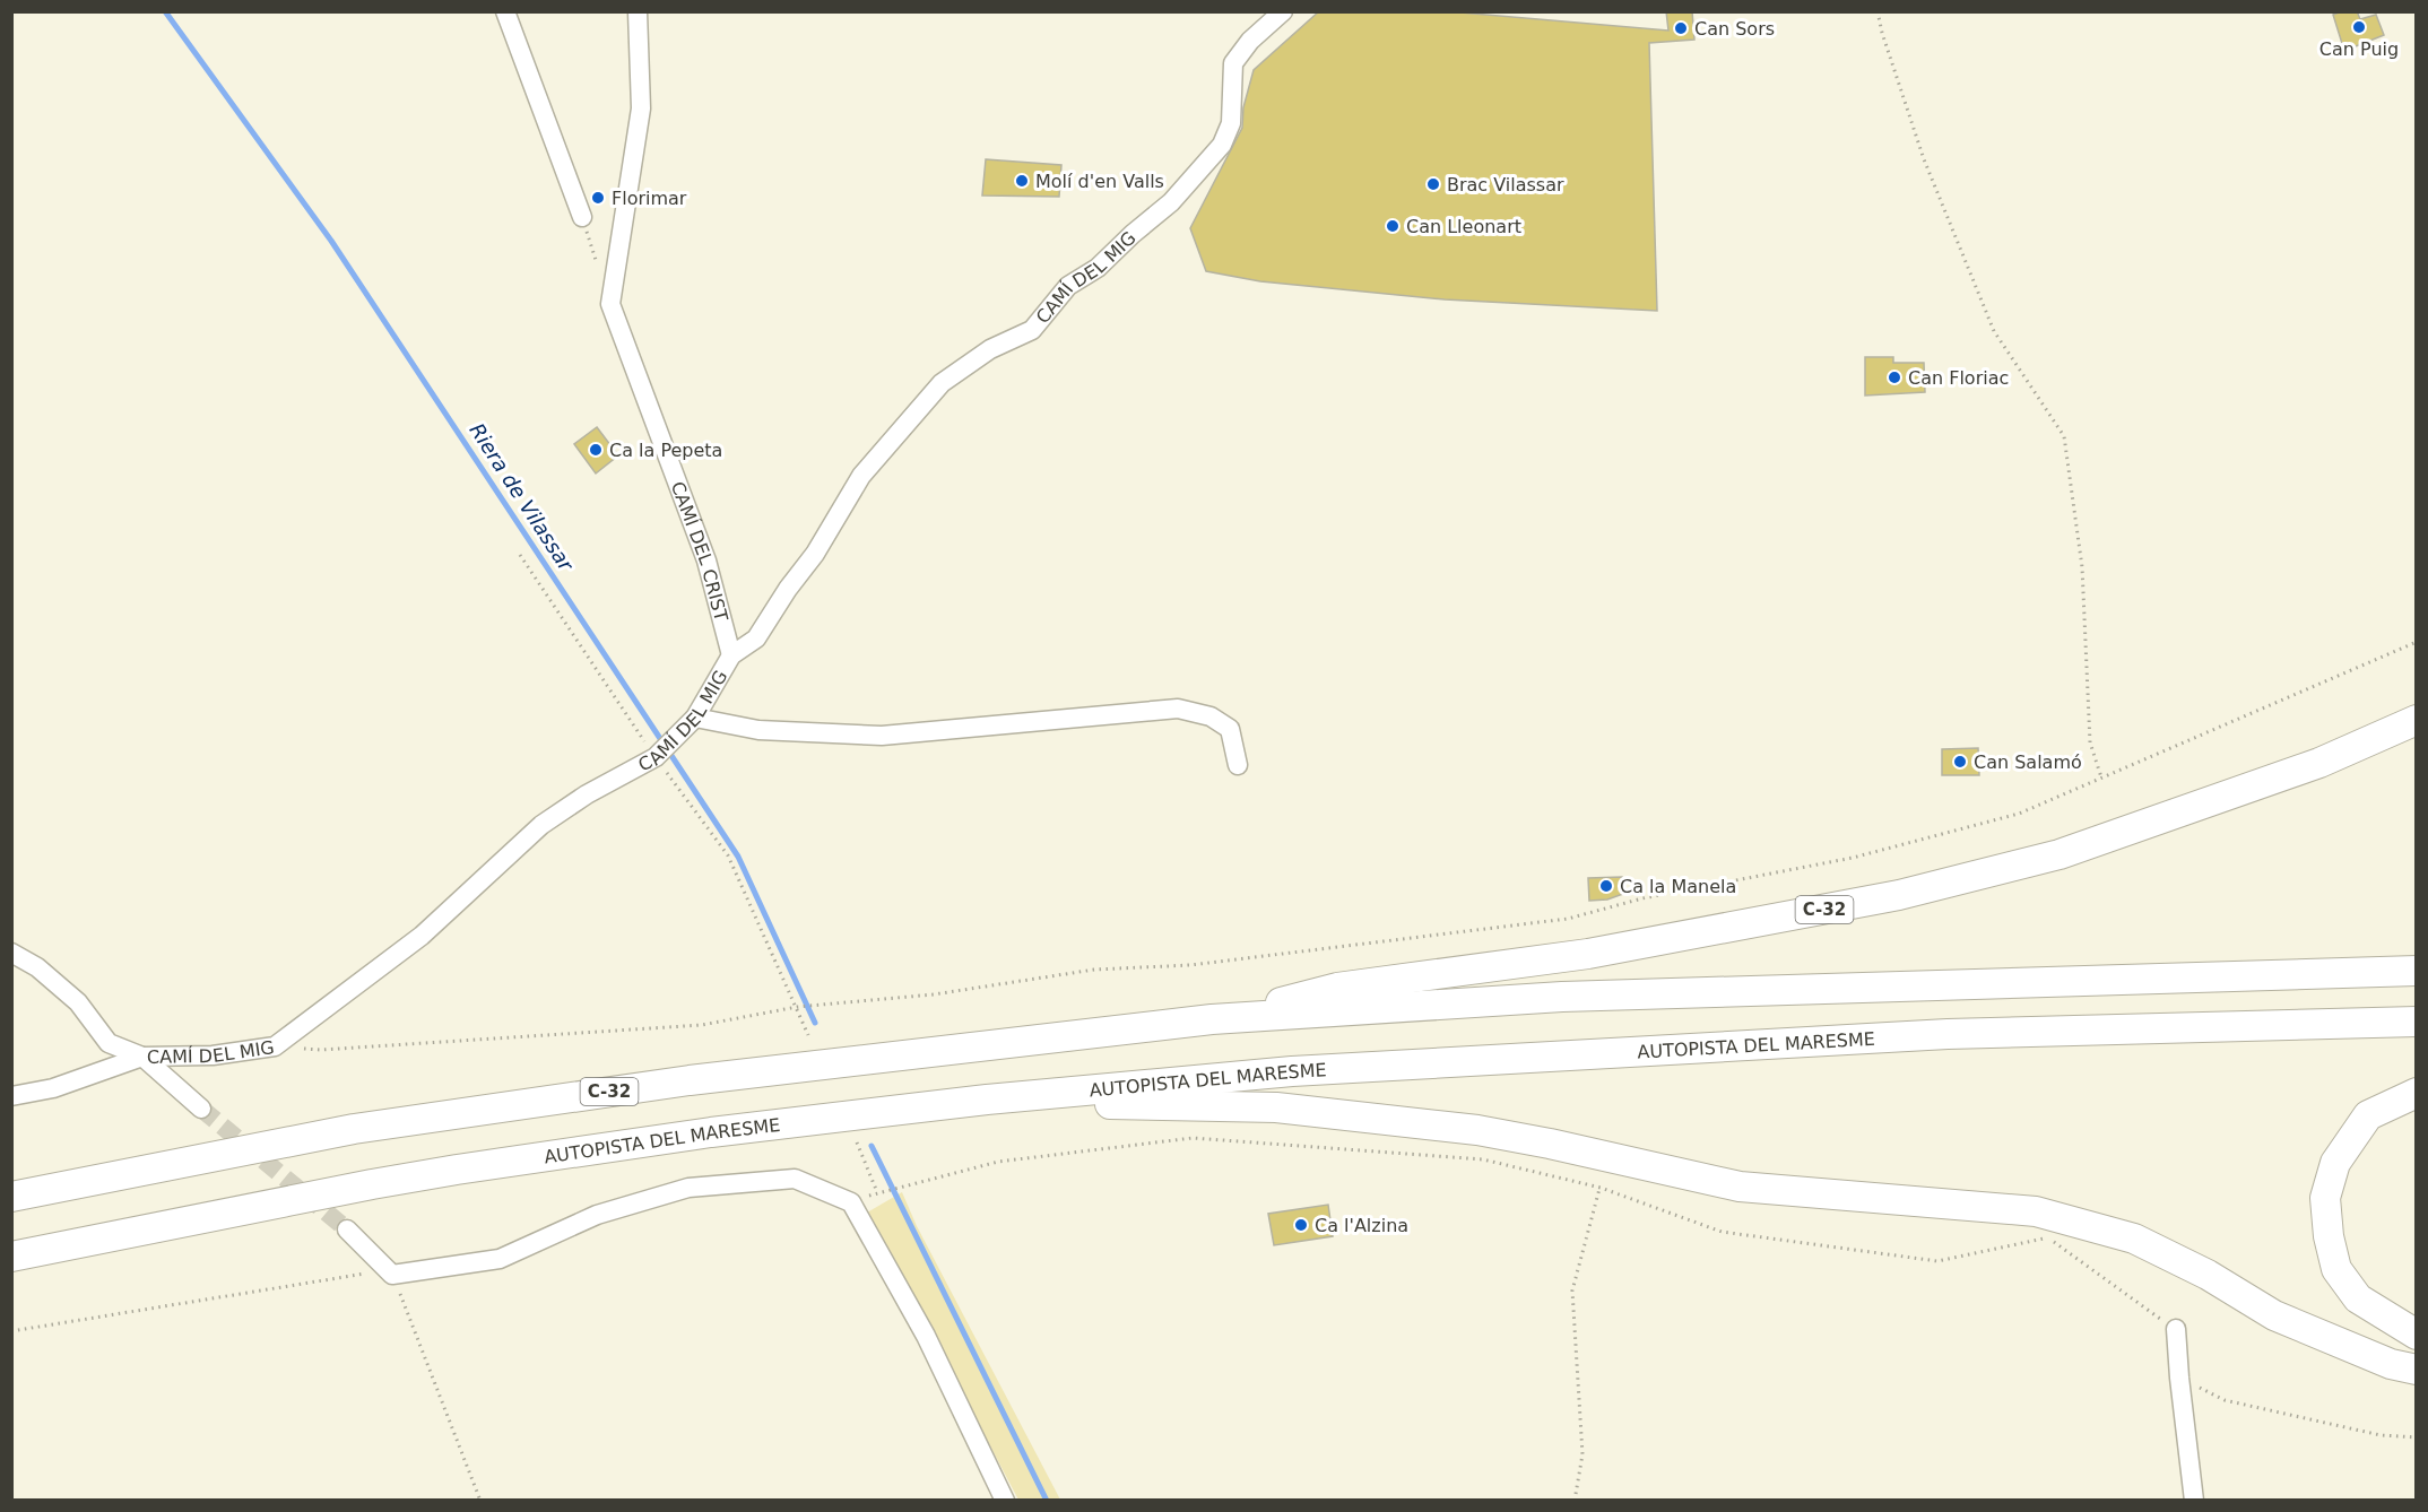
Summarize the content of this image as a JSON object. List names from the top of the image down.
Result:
{
  "streets": {
    "highway": ["C-32", "AUTOPISTA DEL MARESME"],
    "street": ["CAMÍ DEL MIG", "CAMÍ DEL CRIST"]
  },
  "crossings": [
    ["CAMÍ DEL MIG", "CAMÍ DEL CRIST"]
  ],
  "water": ["Riera de Vilassar"],
  "places": [
    "Can Puig",
    "Can Sors",
    "Molí d'en Valls",
    "Brac Vilassar",
    "Florimar",
    "Can Lleonart",
    "Can Floriac",
    "Ca la Pepeta",
    "Can Salamó",
    "Ca la Manela",
    "Ca l'Alzina"
  ]
}
